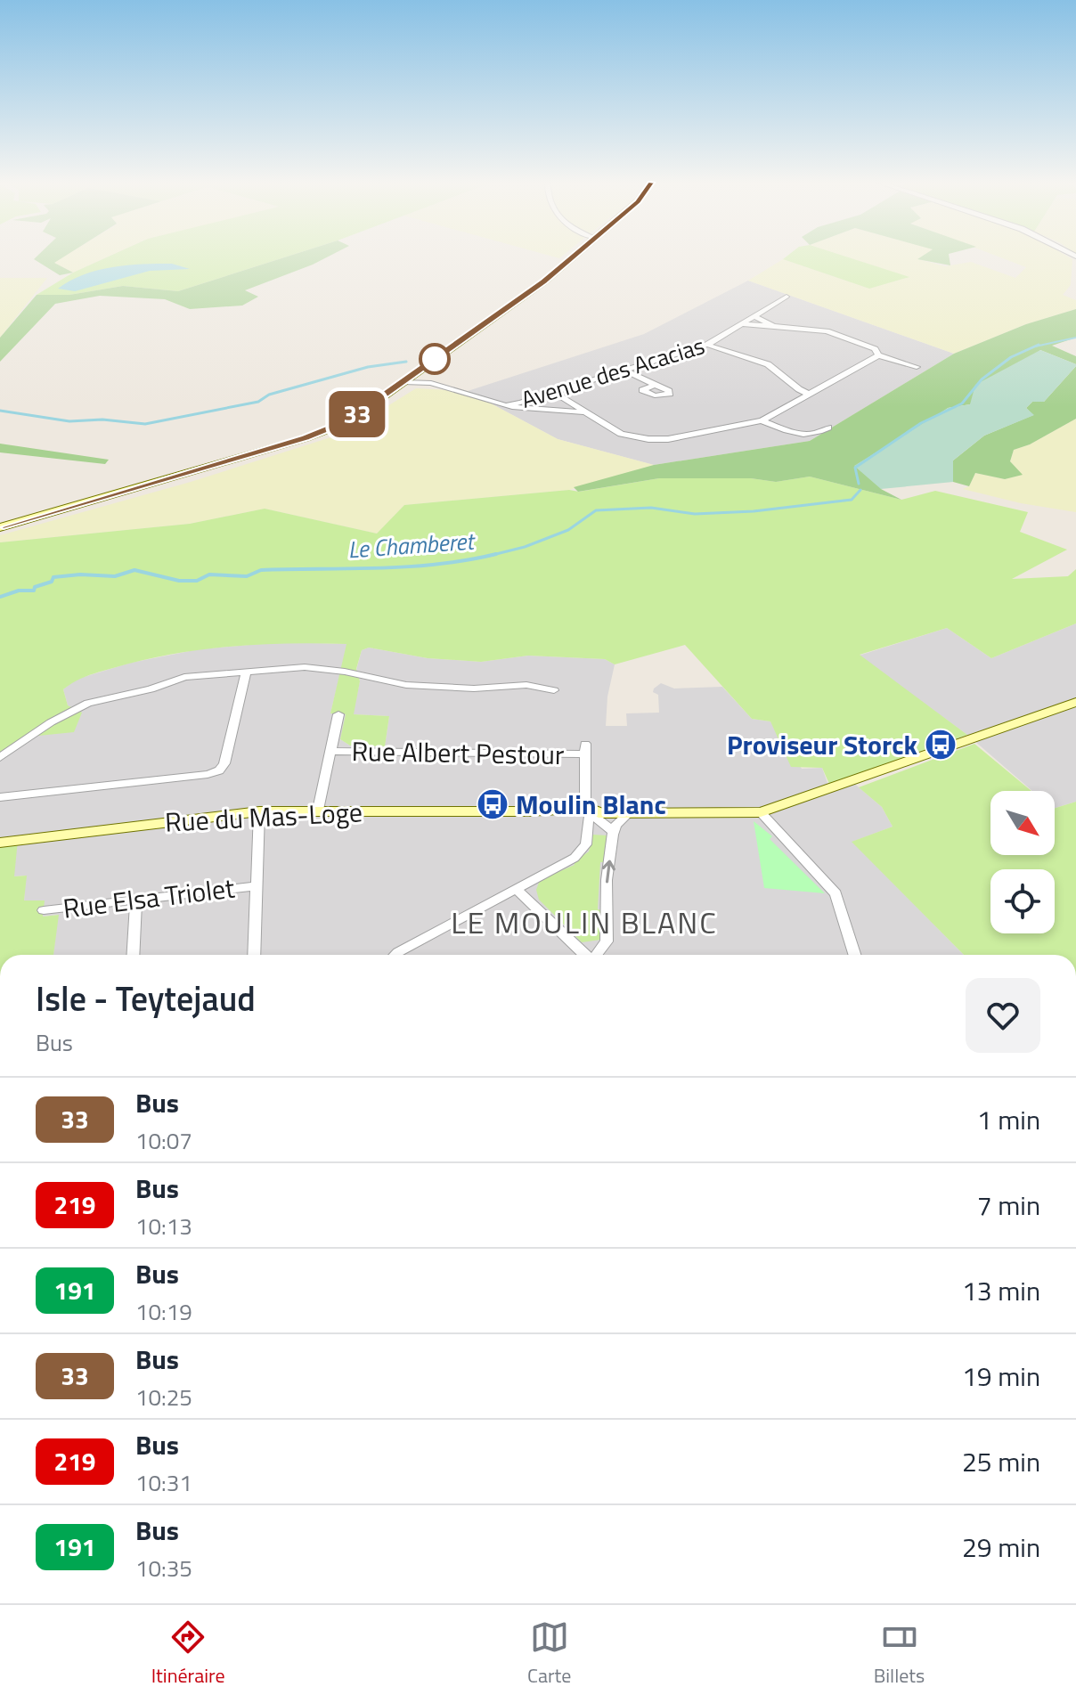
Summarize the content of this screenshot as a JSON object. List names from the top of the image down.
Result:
{
  "streets": {
    "main road": ["Rue du Mas-Loge"],
    "street": ["Avenue des Acacias", "Rue Albert Pestour", "Rue Elsa Triolet"]
  },
  "crossings": [
    ["Rue Albert Pestour", "Rue du Mas-Loge"]
  ],
  "districts": ["LE MOULIN BLANC"],
  "water": ["Le Chamberet"],
  "places": {
    "bus stop": ["Proviseur Storck", "Moulin Blanc"]
  },
  "lines": ["bus line 33"],
  "north": "bottom right",
  "page": {
    "on_map": "33",
    "heading": ["Isle - Teytejaud", "Bus"],
    "list": [
      {
        "mark": "33",
        "name": "Bus",
        "note": "10:07",
        "value": "1 min"
      },
      {
        "mark": "219",
        "name": "Bus",
        "note": "10:13",
        "value": "7 min"
      },
      {
        "mark": "191",
        "name": "Bus",
        "note": "10:19",
        "value": "13 min"
      },
      {
        "mark": "33",
        "name": "Bus",
        "note": "10:25",
        "value": "19 min"
      },
      {
        "mark": "219",
        "name": "Bus",
        "note": "10:31",
        "value": "25 min"
      },
      {
        "mark": "191",
        "name": "Bus",
        "note": "10:35",
        "value": "29 min"
      }
    ],
    "tabs": ["Itinéraire", "Carte", "Billets"]
  }
}
